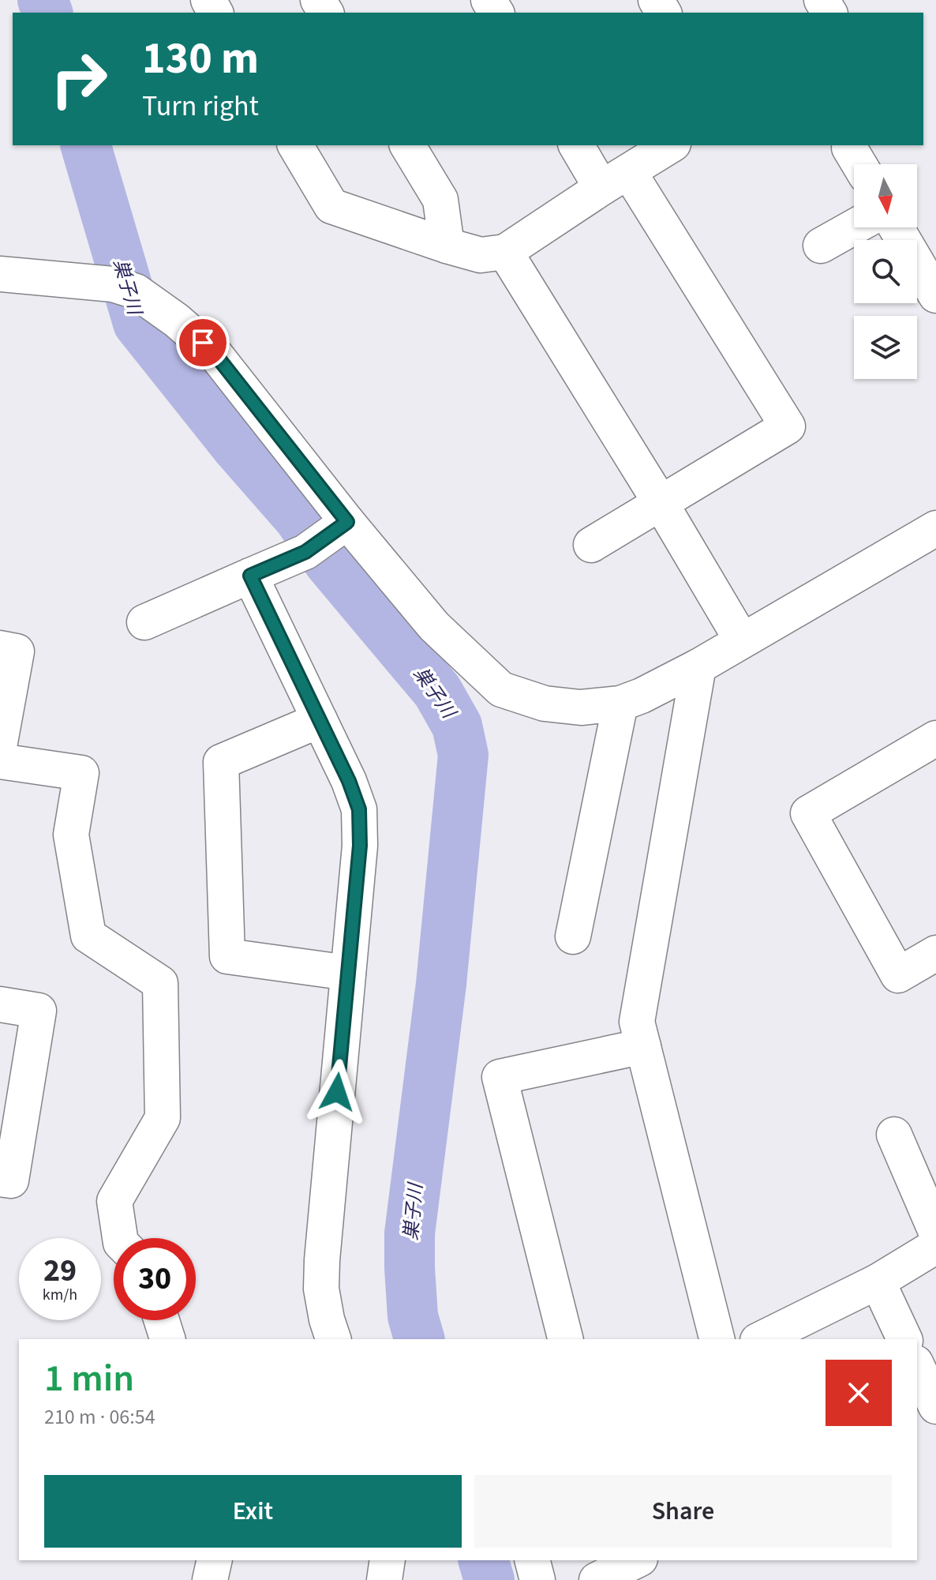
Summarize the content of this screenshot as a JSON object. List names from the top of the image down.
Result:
{
  "water": ["巣子川"],
  "north": "bottom",
  "page": {
    "turn": ["130 m", "Turn right"],
    "speed": "29 km/h",
    "limit": "30",
    "heading": ["1 min", "210 m · 06:54"],
    "buttons": ["Exit", "Share"]
  }
}
